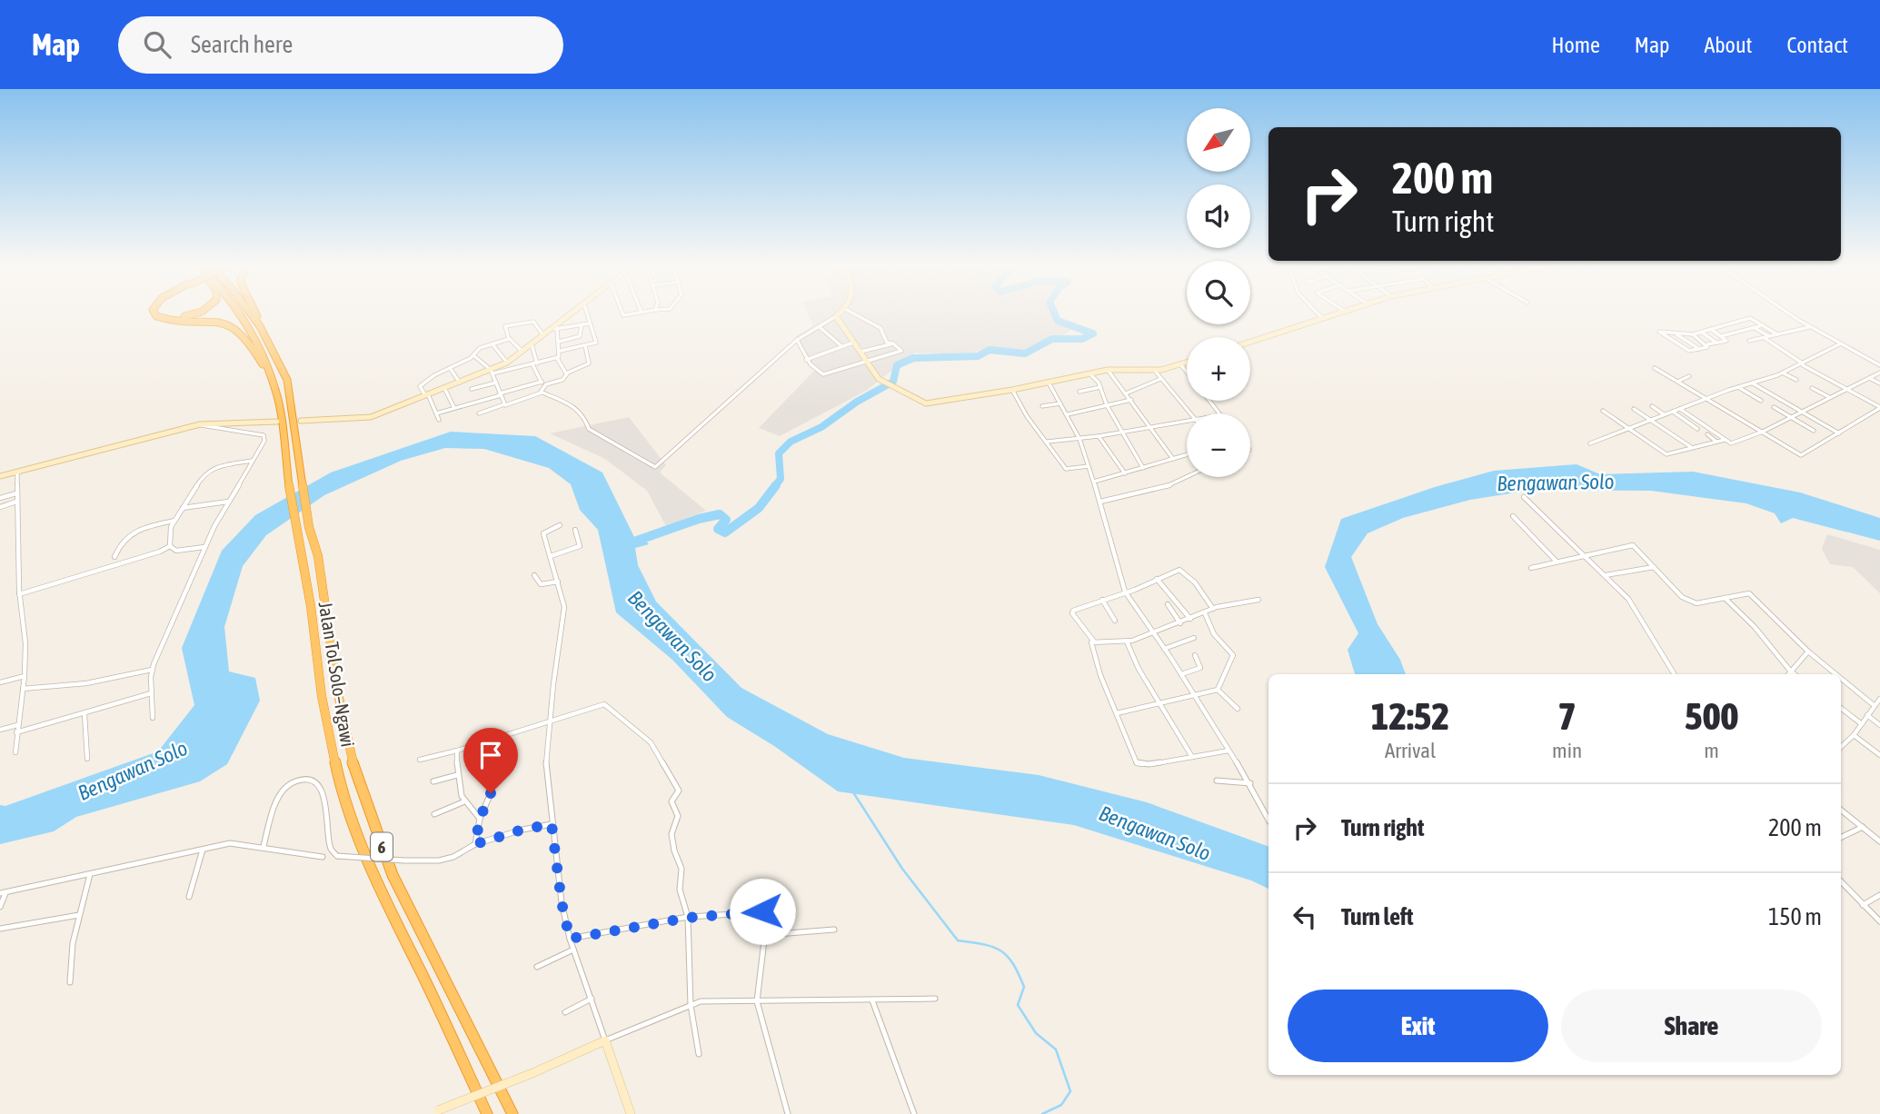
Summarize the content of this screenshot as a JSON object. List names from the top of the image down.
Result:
{
  "streets": {
    "highway": ["Jalan Tol Solo–Ngawi", "6"]
  },
  "water": ["Bengawan Solo"],
  "north": "bottom left",
  "page": {
    "header": "Map",
    "search": "Search here",
    "nav": [
      "Home",
      "Map",
      "About",
      "Contact"
    ],
    "map_buttons": ["+", "−"],
    "turn": ["200 m", "Turn right"],
    "eta": [
      "12:52",
      "Arrival",
      "7",
      "min",
      "500",
      "m"
    ],
    "list": [
      {
        "name": "Turn right",
        "value": "200 m"
      },
      {
        "name": "Turn left",
        "value": "150 m"
      }
    ],
    "buttons": ["Exit", "Share"]
  }
}
